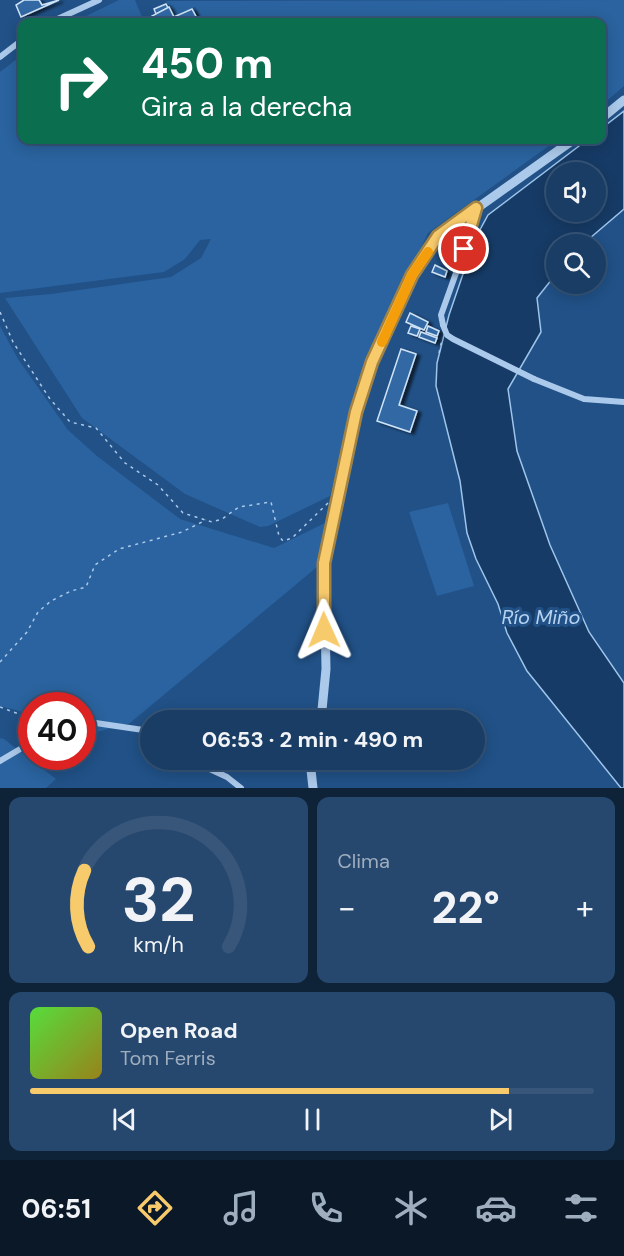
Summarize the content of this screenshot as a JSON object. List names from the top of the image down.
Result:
{
  "water": ["Río Miño"],
  "page": {
    "turn": ["450 m", "Gira a la derecha"],
    "limit": "40",
    "trip": "06:53 · 2 min · 490 m",
    "tile": "Clima",
    "heat": ["−", "22°", "+"],
    "song": ["Open Road", "Tom Ferris"],
    "tabs": "06:51",
    "gauge": ["32", "km/h"]
  }
}
